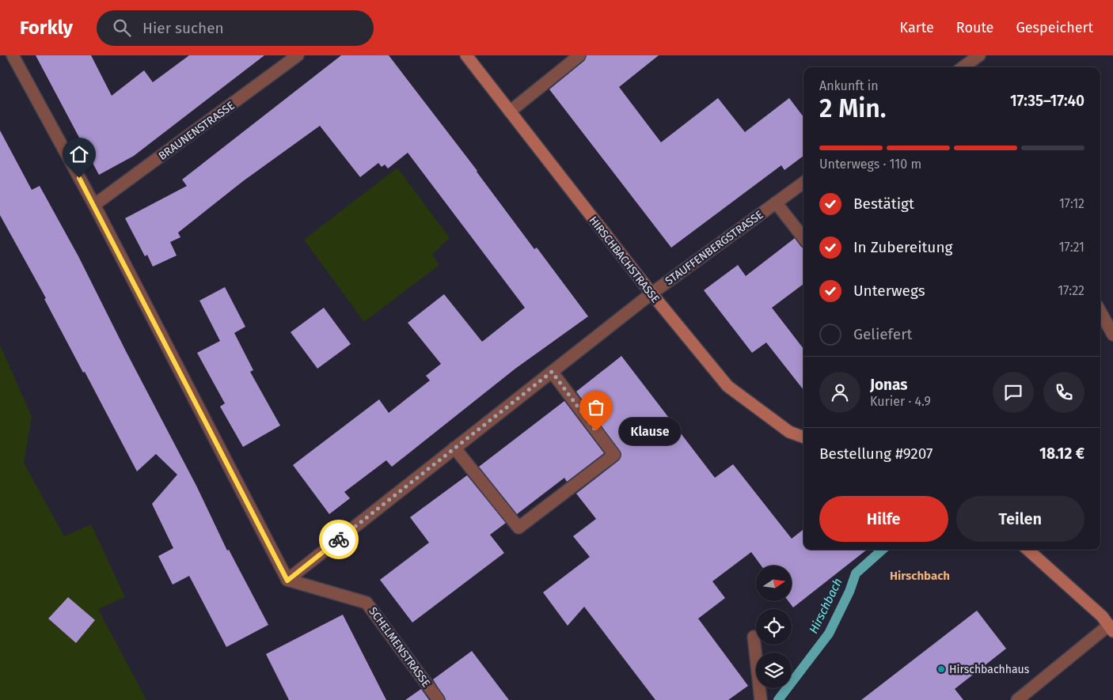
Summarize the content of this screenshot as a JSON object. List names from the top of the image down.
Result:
{
  "streets": {
    "street": [
      "BRAUNENSTRASSE",
      "STAUFFENBERGSTRASSE",
      "HIRSCHBACHSTRASSE",
      "SCHELMENSTRASSE"
    ]
  },
  "crossings": [
    ["STAUFFENBERGSTRASSE", "HIRSCHBACHSTRASSE"],
    ["STAUFFENBERGSTRASSE", "SCHELMENSTRASSE"]
  ],
  "districts": ["Hirschbach"],
  "water": ["Hirschbach"],
  "places": ["Klause", "Hirschbachhaus"],
  "north": "right",
  "page": {
    "header": "Forkly",
    "search": "Hier suchen",
    "nav": ["Karte", "Route", "Gespeichert"],
    "heading": ["2 Min.", "Ankunft in", "17:35–17:40"],
    "panel": [
      "Jonas",
      "Kurier · 4.9",
      "Bestellung #9207",
      "18.12 €"
    ],
    "bar": "Unterwegs · 110 m",
    "list": [
      ["Bestätigt", "17:12"],
      ["In Zubereitung", "17:21"],
      ["Unterwegs", "17:22"],
      "Geliefert"
    ],
    "bubble": "Klause",
    "buttons": ["Hilfe", "Teilen"]
  }
}
